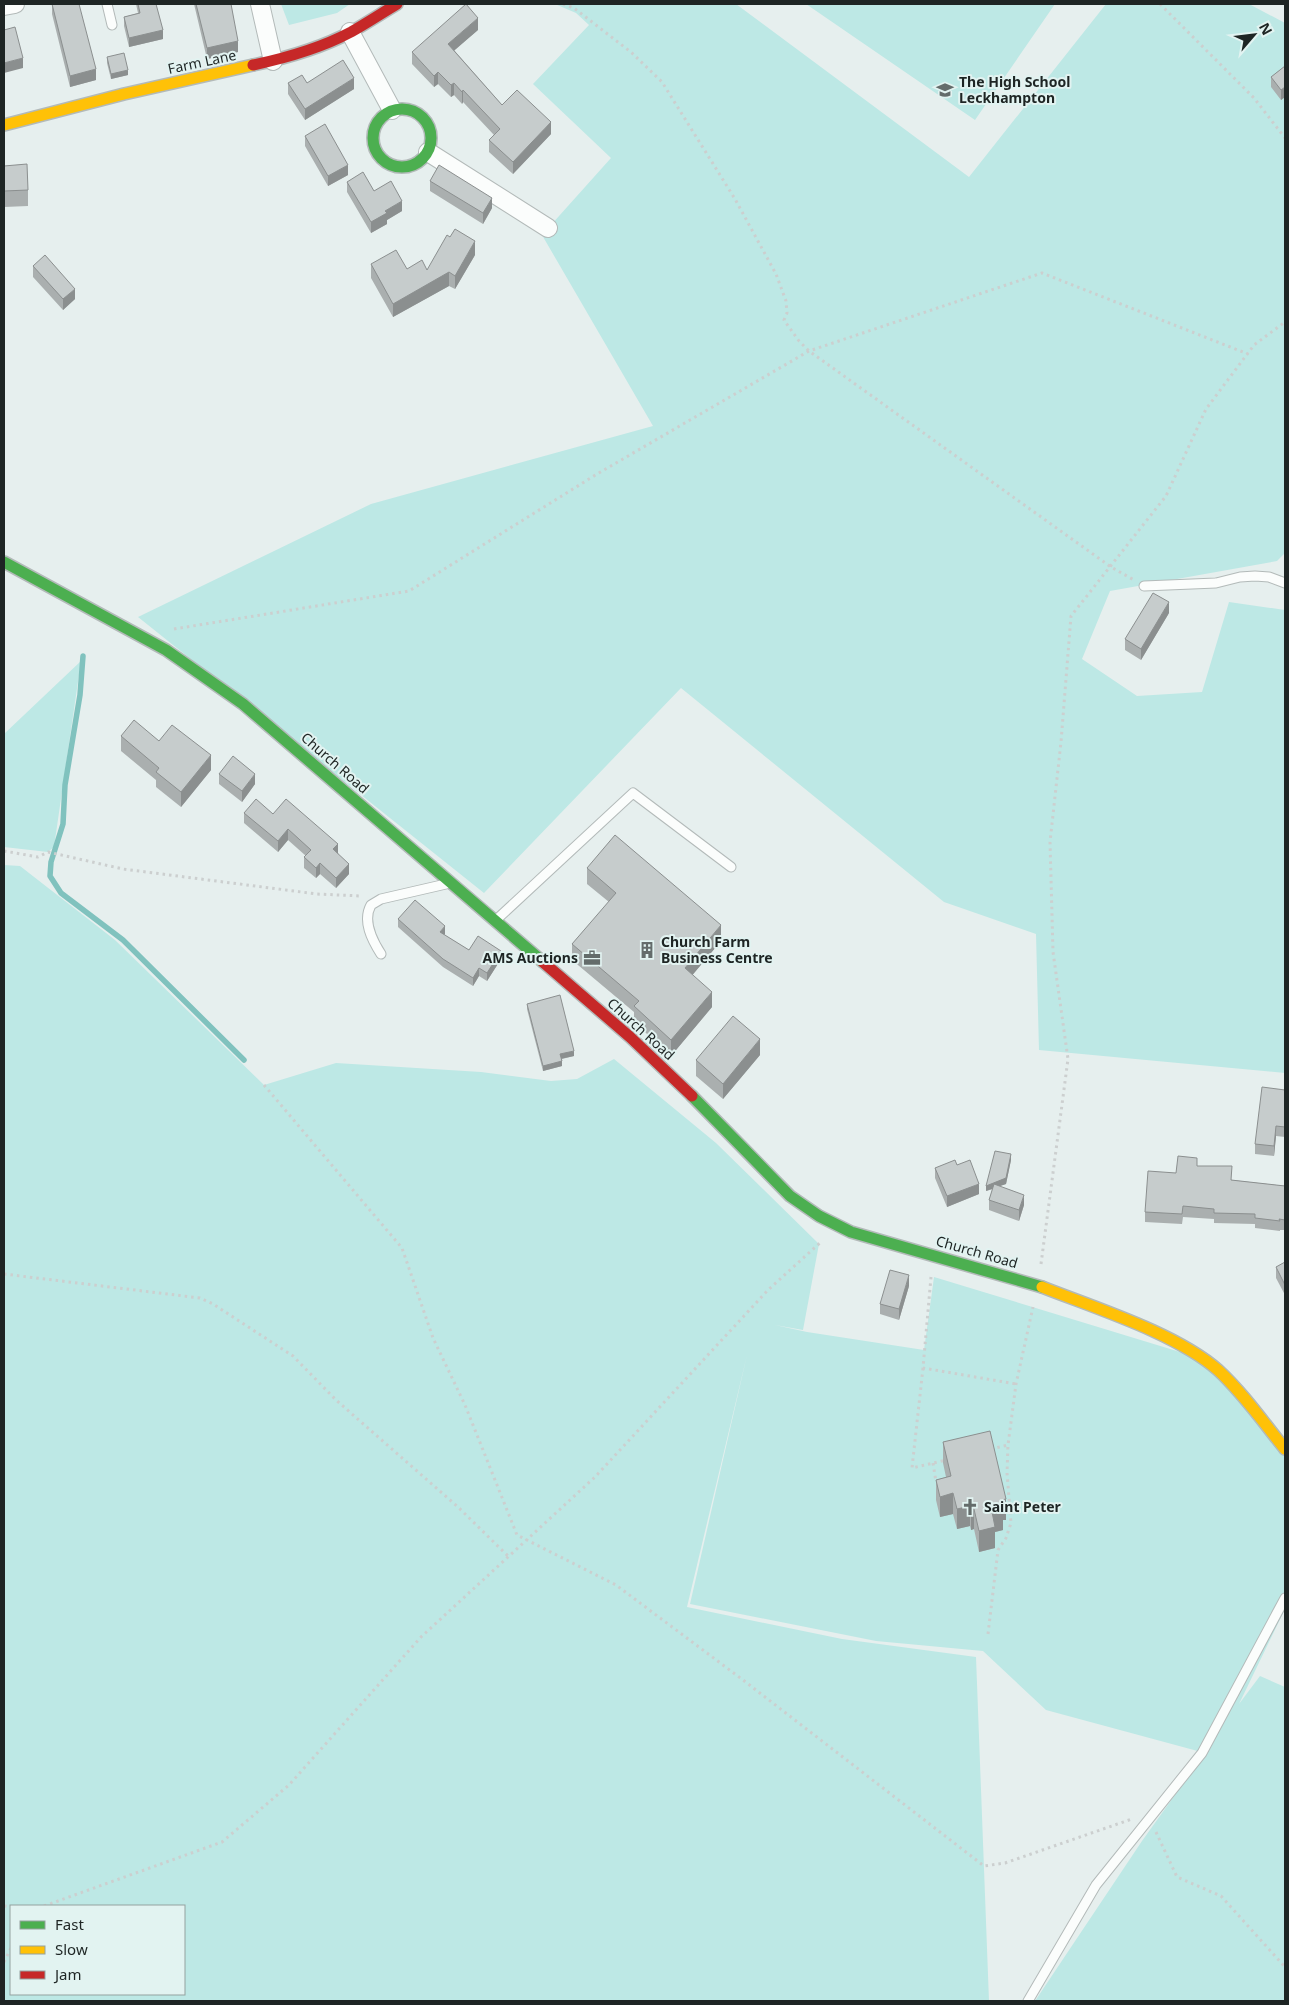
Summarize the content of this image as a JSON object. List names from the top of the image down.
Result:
{
  "streets": {
    "street": ["Farm Lane", "Church Road"]
  },
  "places": {
    "school or university": ["The High School Leckhampton"],
    "building": ["Church Farm Business Centre"],
    "office": ["AMS Auctions"],
    "church": ["Saint Peter"]
  },
  "legend": ["Fast", "Slow", "Jam"],
  "north": "top right"
}
